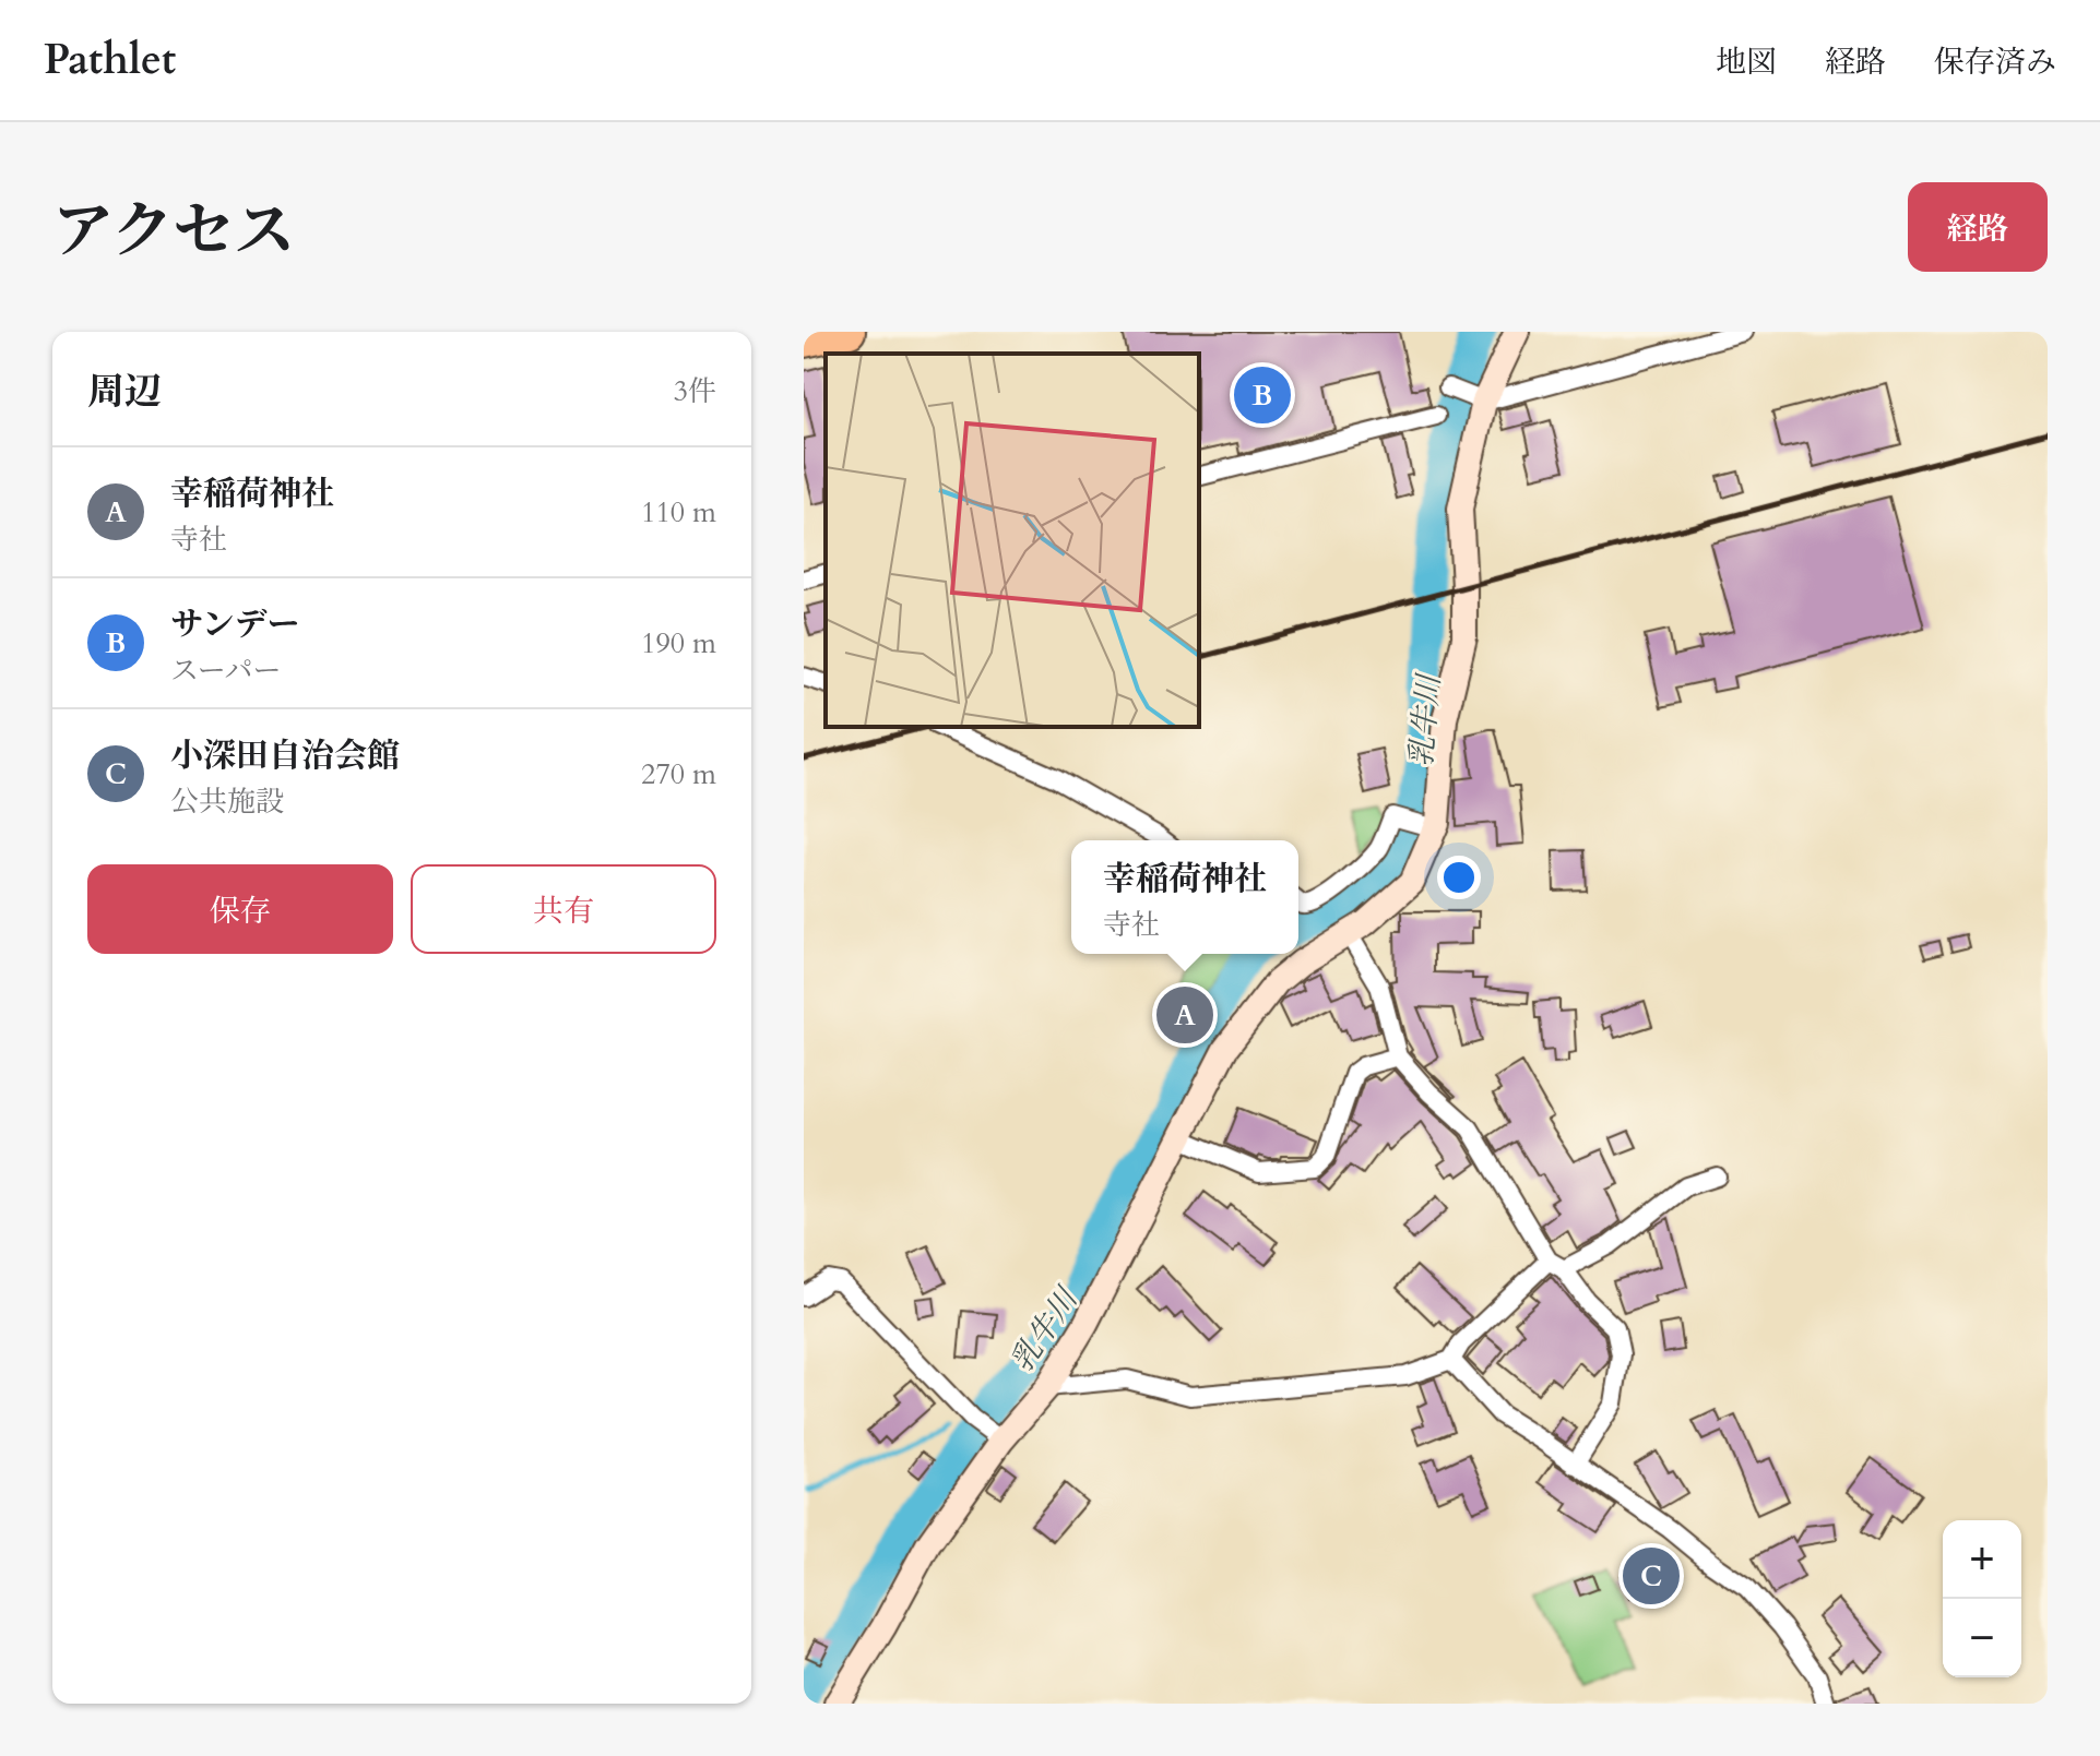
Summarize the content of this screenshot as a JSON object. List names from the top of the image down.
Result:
{
  "water": ["乳牛川"],
  "page": {
    "header": "Pathlet",
    "nav": ["地図", "経路", "保存済み"],
    "title": "アクセス",
    "buttons": [
      "経路",
      ["保存", "共有"]
    ],
    "heading": ["周辺", "3件"],
    "pins": ["B", "A", "C"],
    "list": [
      {
        "mark": "A",
        "name": "幸稲荷神社",
        "note": "寺社",
        "value": "110 m"
      },
      {
        "mark": "B",
        "name": "サンデー",
        "note": "スーパー",
        "value": "190 m"
      },
      {
        "mark": "C",
        "name": "小深田自治会館",
        "note": "公共施設",
        "value": "270 m"
      }
    ],
    "popup": ["幸稲荷神社", "寺社"],
    "map_buttons": ["+", "−"]
  }
}
